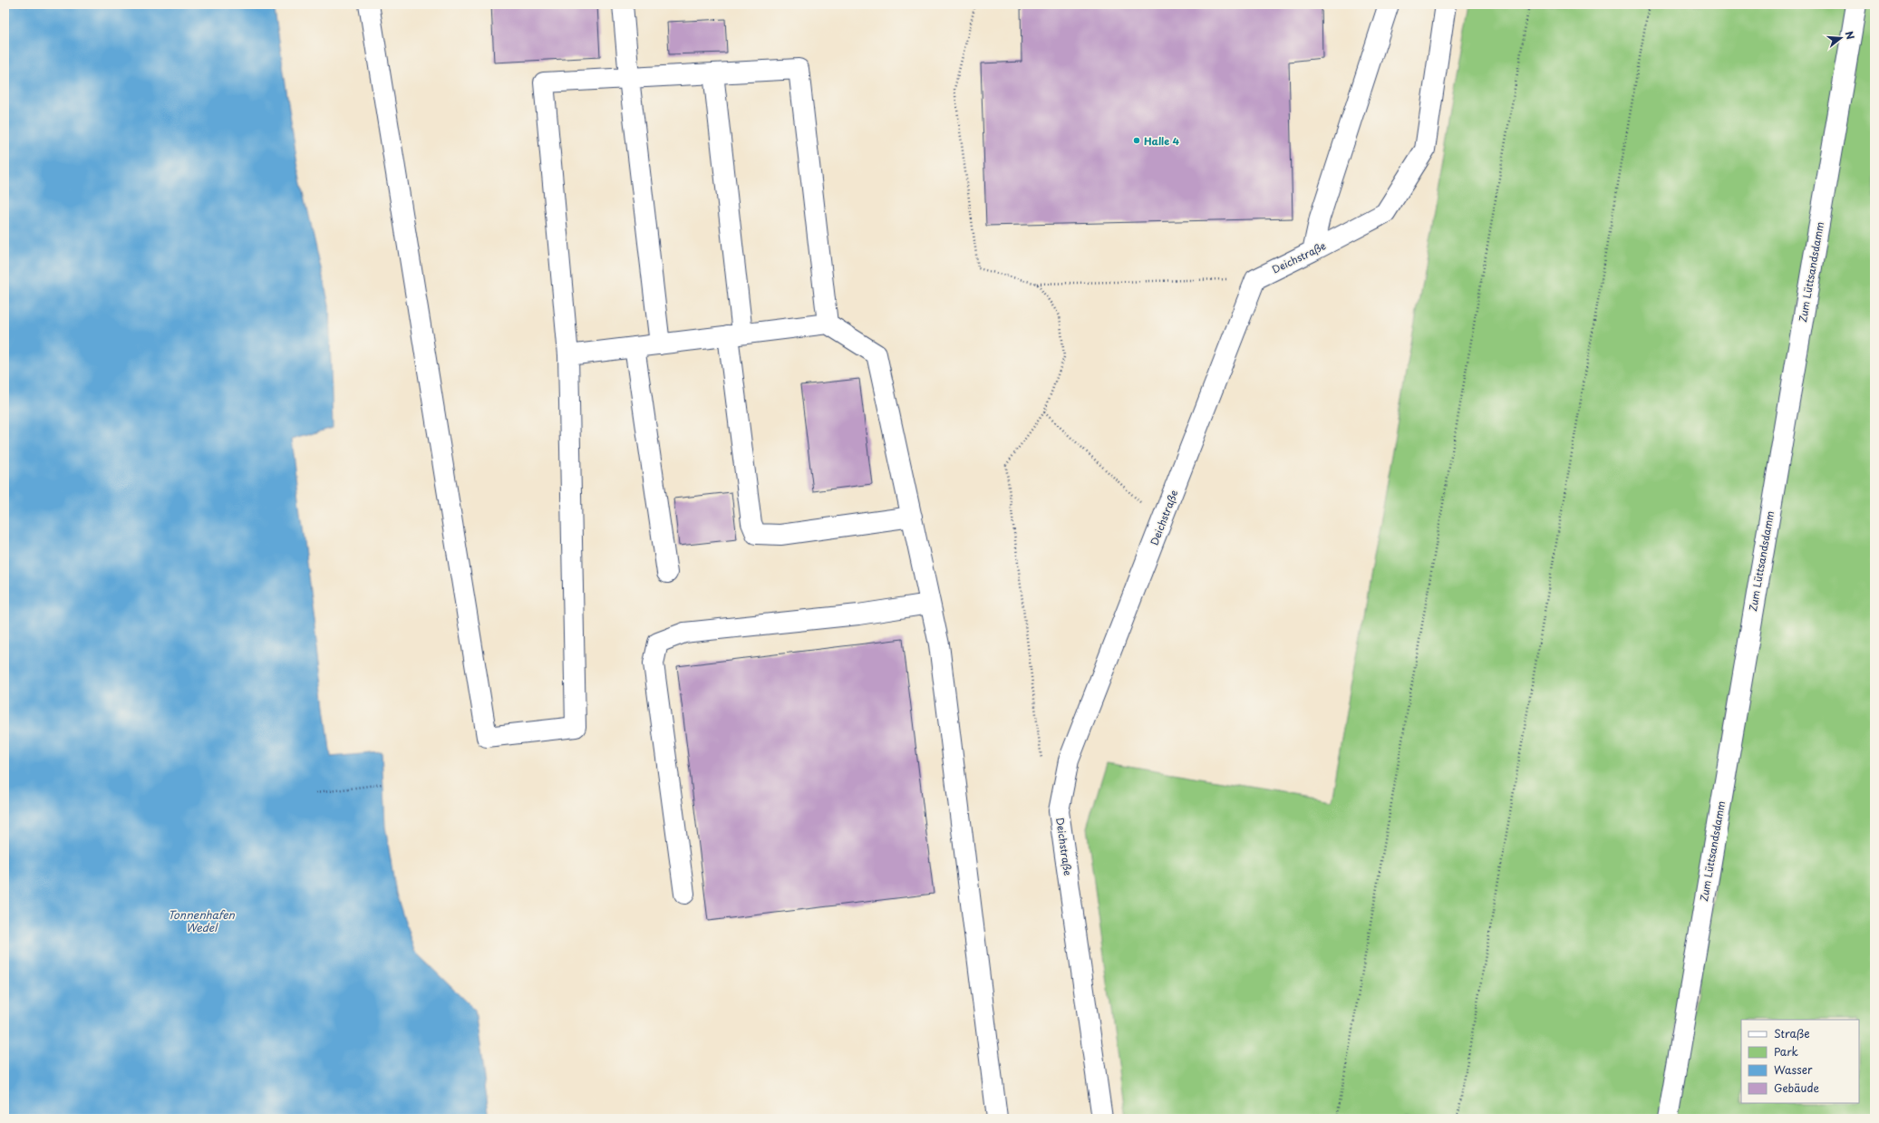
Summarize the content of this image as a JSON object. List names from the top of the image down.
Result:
{
  "streets": {
    "street": ["Deichstraße", "Zum Lüttsandsdamm"]
  },
  "water": ["Tonnenhafen Wedel"],
  "places": ["Halle 4"],
  "legend": [
    "Straße",
    "Park",
    "Wasser",
    "Gebäude"
  ],
  "north": "right"
}
